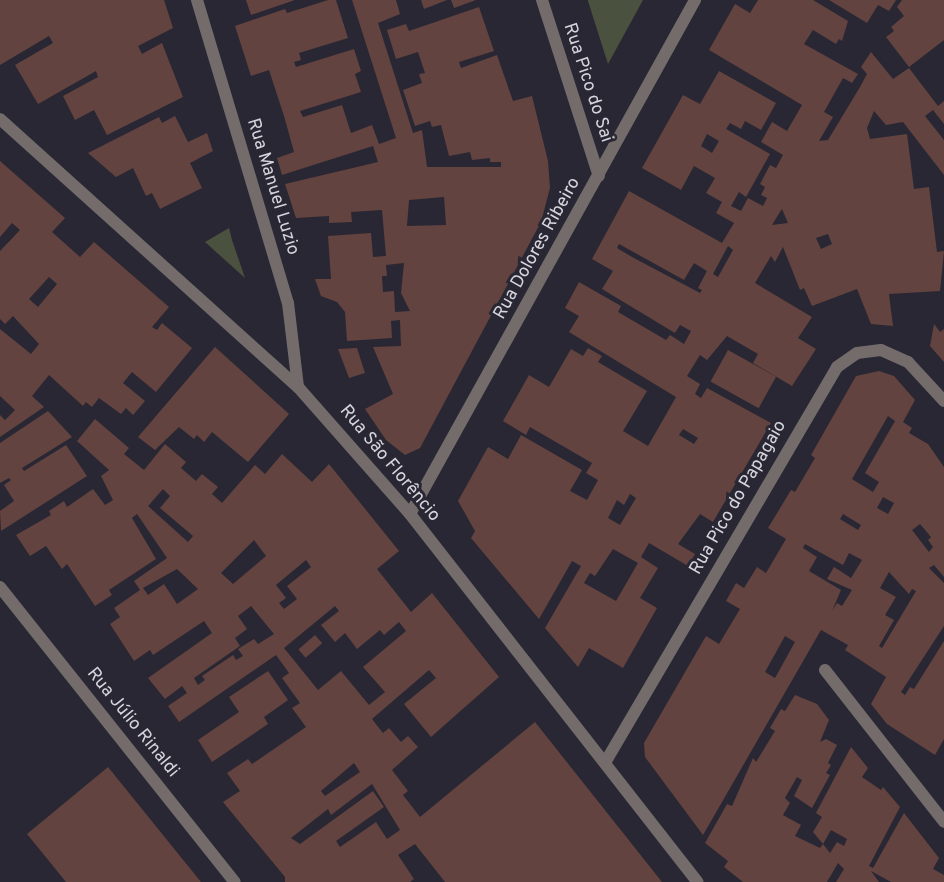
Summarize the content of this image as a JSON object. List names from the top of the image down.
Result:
{
  "streets": {
    "street": [
      "Rua Pico do Sai",
      "Rua Manuel Luzio",
      "Rua Dolores Ribeiro",
      "Rua São Florêncio",
      "Rua Pico do Papagaio",
      "Rua Júlio Rinaldi"
    ]
  },
  "crossings": [
    ["Rua Pico do Sai", "Rua Dolores Ribeiro"],
    ["Rua Manuel Luzio", "Rua São Florêncio"],
    ["Rua Dolores Ribeiro", "Rua São Florêncio"],
    ["Rua São Florêncio", "Rua Pico do Papagaio"]
  ]
}
